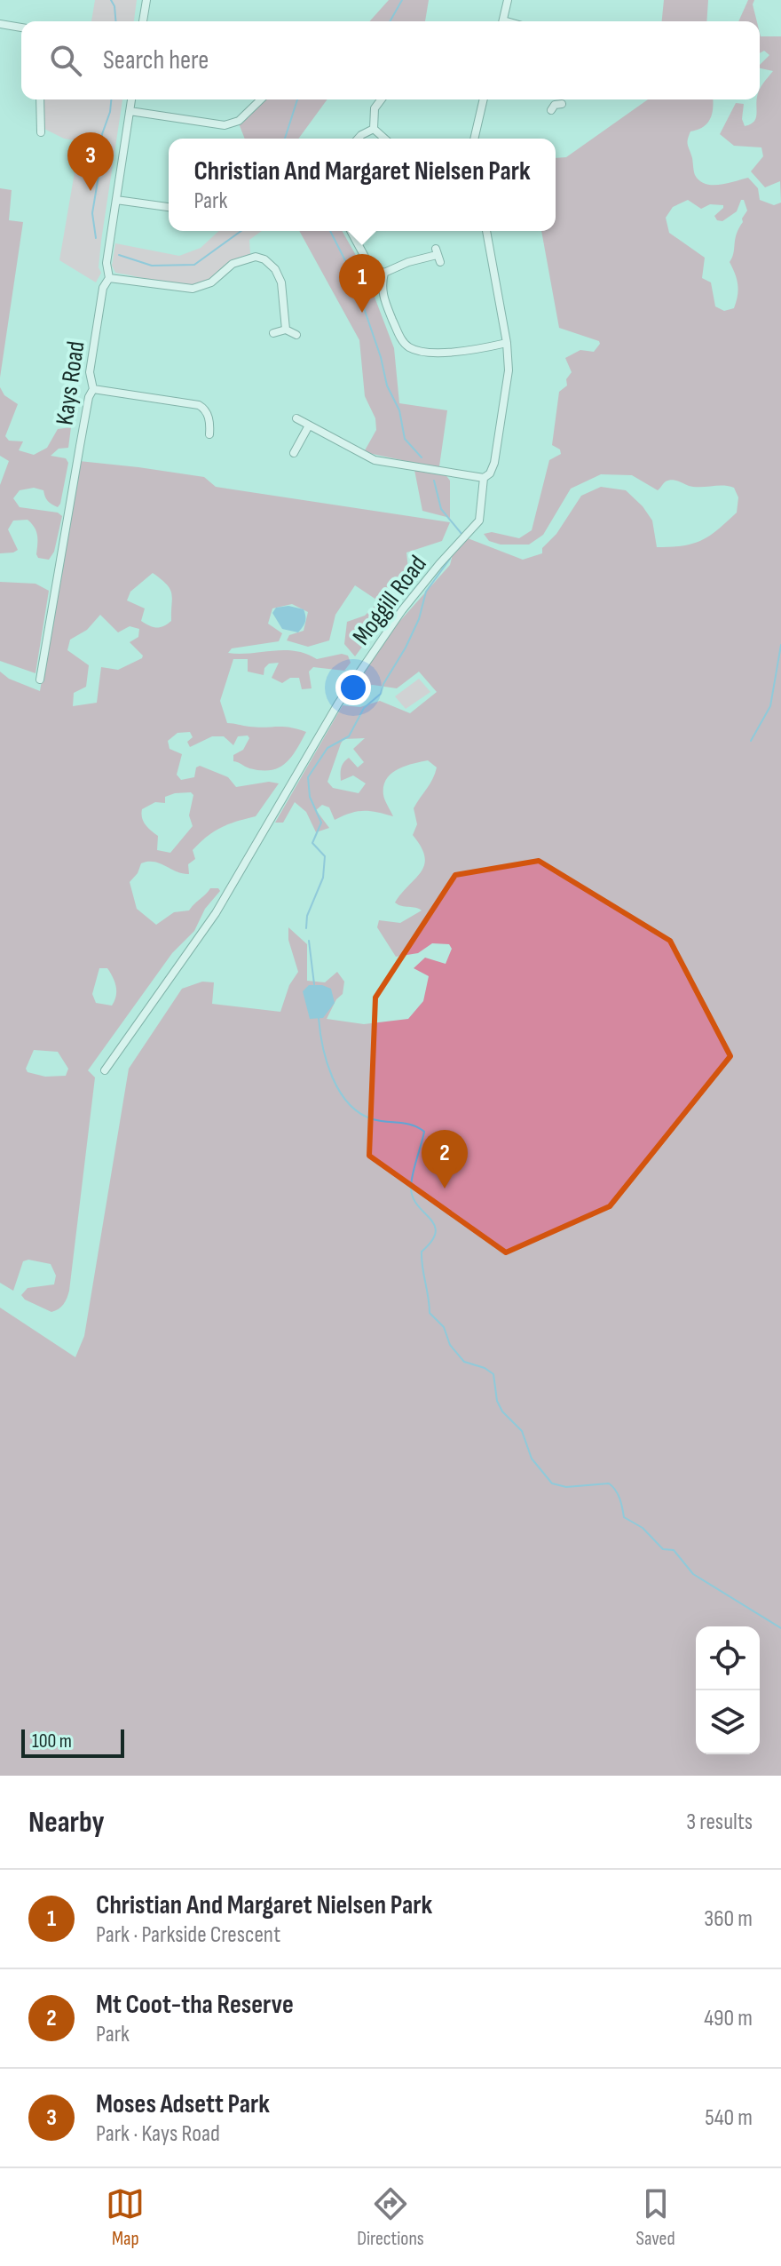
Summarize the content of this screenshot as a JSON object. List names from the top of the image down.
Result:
{
  "streets": {
    "street": ["Kays Road", "Moggill Road"]
  },
  "scale_bar": "100 m",
  "page": {
    "search": "Search here",
    "pins": ["3", "1", "2"],
    "popup": ["Christian And Margaret Nielsen Park", "Park"],
    "scale": "100 m",
    "heading": ["Nearby", "3 results"],
    "list": [
      {
        "mark": "1",
        "name": "Christian And Margaret Nielsen Park",
        "note": "Park · Parkside Crescent",
        "value": "360 m"
      },
      {
        "mark": "2",
        "name": "Mt Coot-tha Reserve",
        "note": "Park",
        "value": "490 m"
      },
      {
        "mark": "3",
        "name": "Moses Adsett Park",
        "note": "Park · Kays Road",
        "value": "540 m"
      }
    ],
    "nav": ["Map", "Directions", "Saved"]
  }
}
